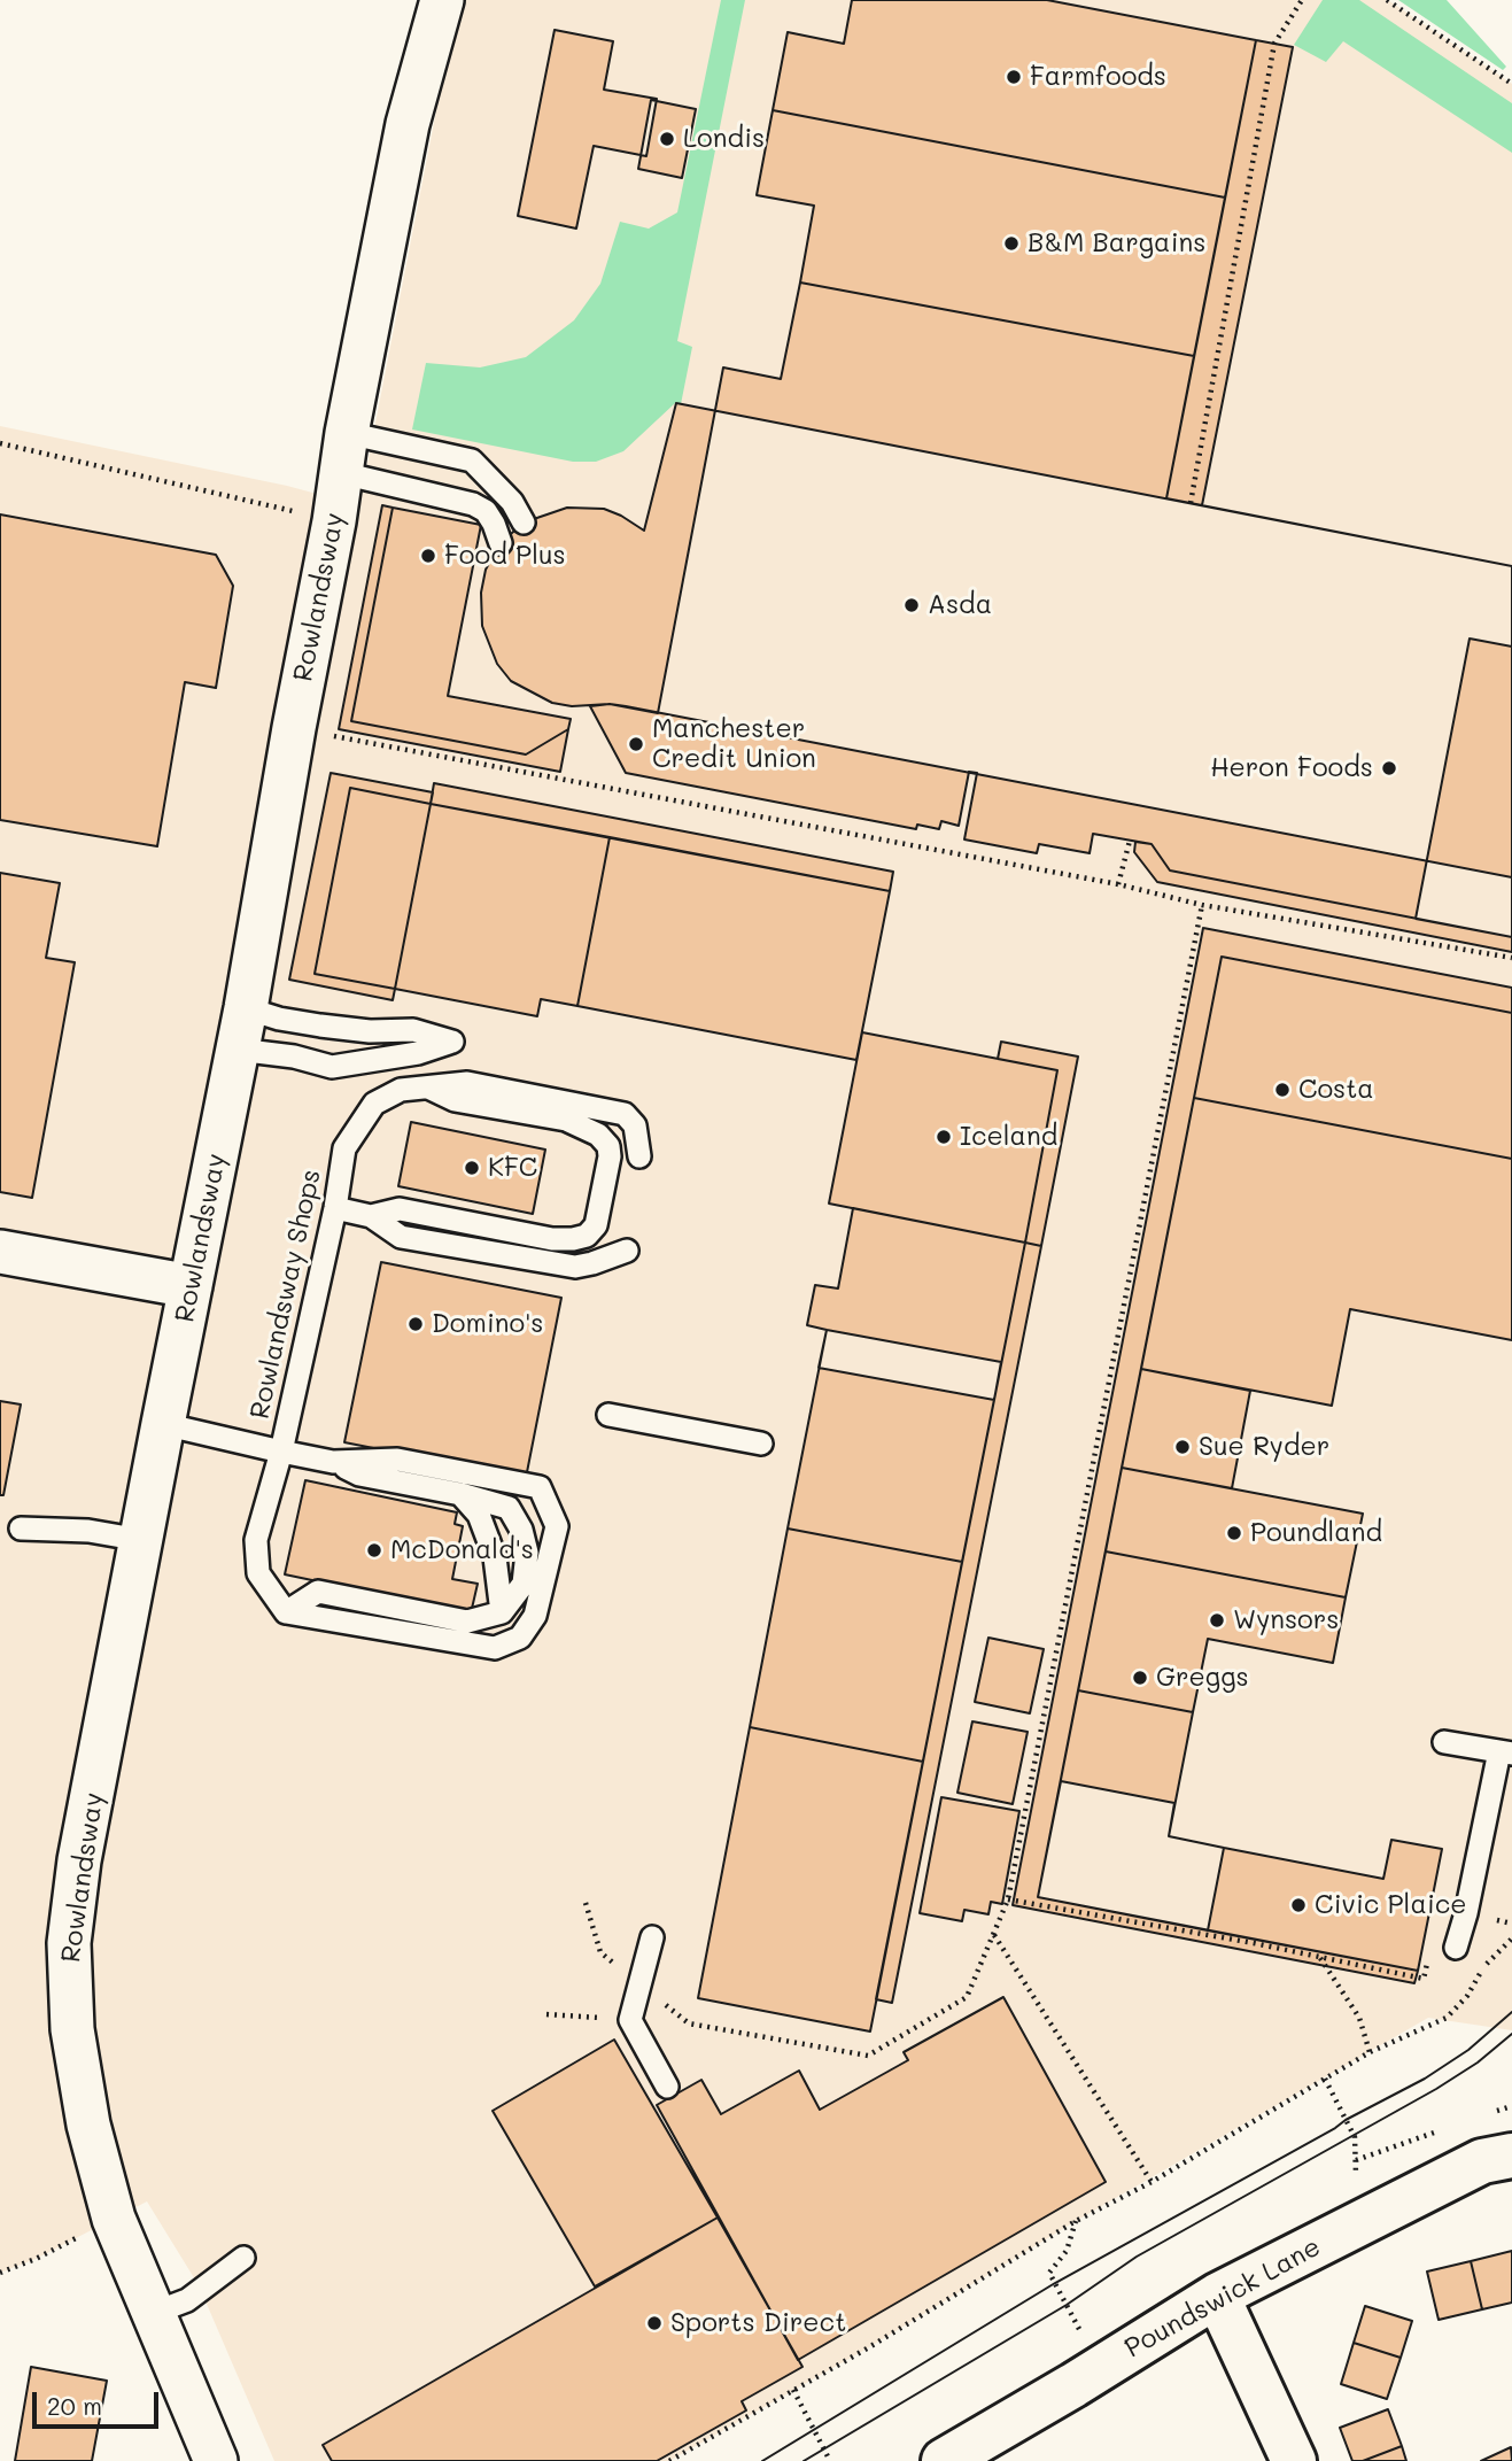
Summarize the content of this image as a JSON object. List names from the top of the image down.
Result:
{
  "streets": {
    "street": ["Rowlandsway", "Poundswick Lane"],
    "lane": ["Rowlandsway Shops"]
  },
  "places": [
    "Farmfoods",
    "Londis",
    "B&M Bargains",
    "Food Plus",
    "Asda",
    "Manchester Credit Union",
    "Heron Foods",
    "Costa",
    "Iceland",
    "KFC",
    "Domino's",
    "Sue Ryder",
    "Poundland",
    "McDonald's",
    "Wynsors",
    "Greggs",
    "Civic Plaice",
    "Sports Direct"
  ],
  "scale_bar": "20 m"
}
